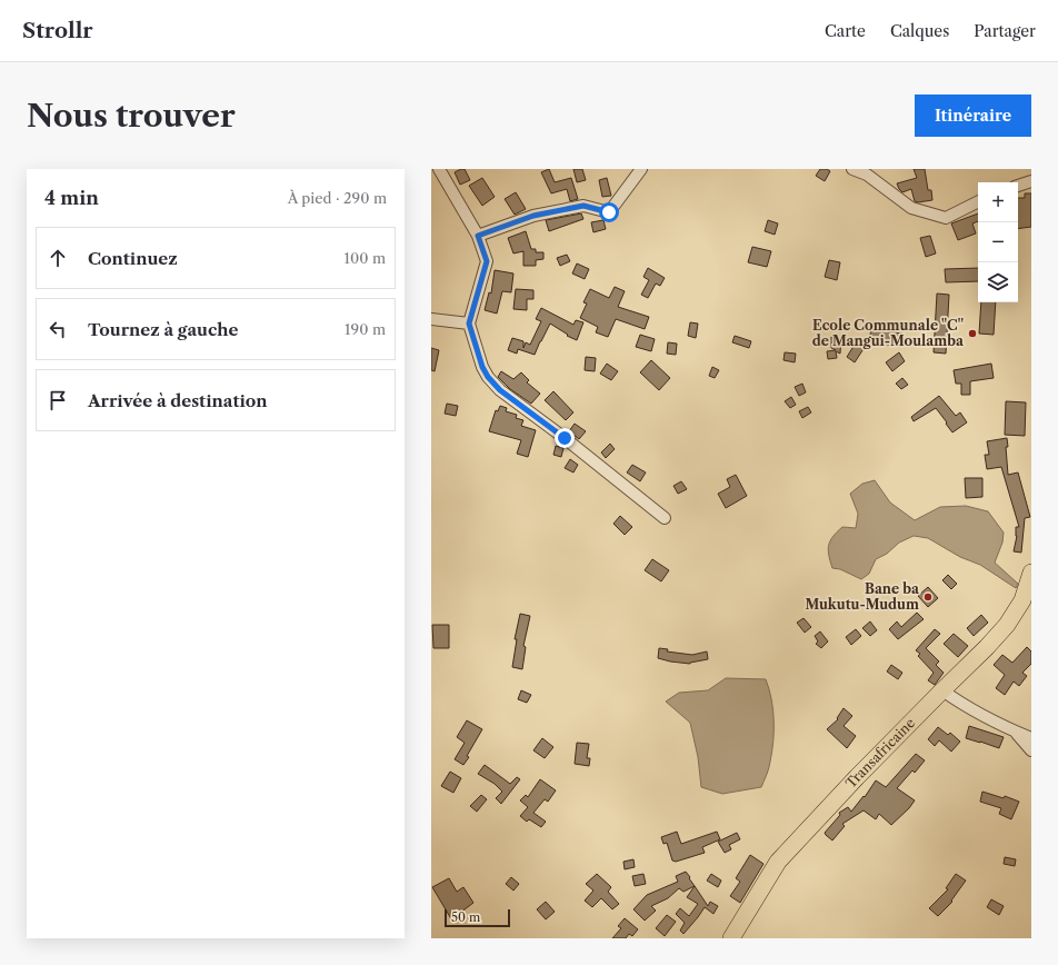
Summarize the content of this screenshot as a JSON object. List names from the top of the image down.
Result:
{
  "streets": {
    "highway": ["Transafricaine"]
  },
  "places": ["Ecole Communale ''C'' de Mangui-Moulamba", "Bane ba Mukutu-Mudum"],
  "scale_bar": "50 m",
  "page": {
    "header": "Strollr",
    "nav": ["Carte", "Calques", "Partager"],
    "buttons": "Itinéraire",
    "title": "Nous trouver",
    "heading": ["4 min", "À pied · 290 m"],
    "map_buttons": ["+", "−"],
    "list": [
      ["Continuez", "100 m"],
      ["Tournez à gauche", "190 m"],
      "Arrivée à destination"
    ],
    "scale": "50 m"
  }
}
